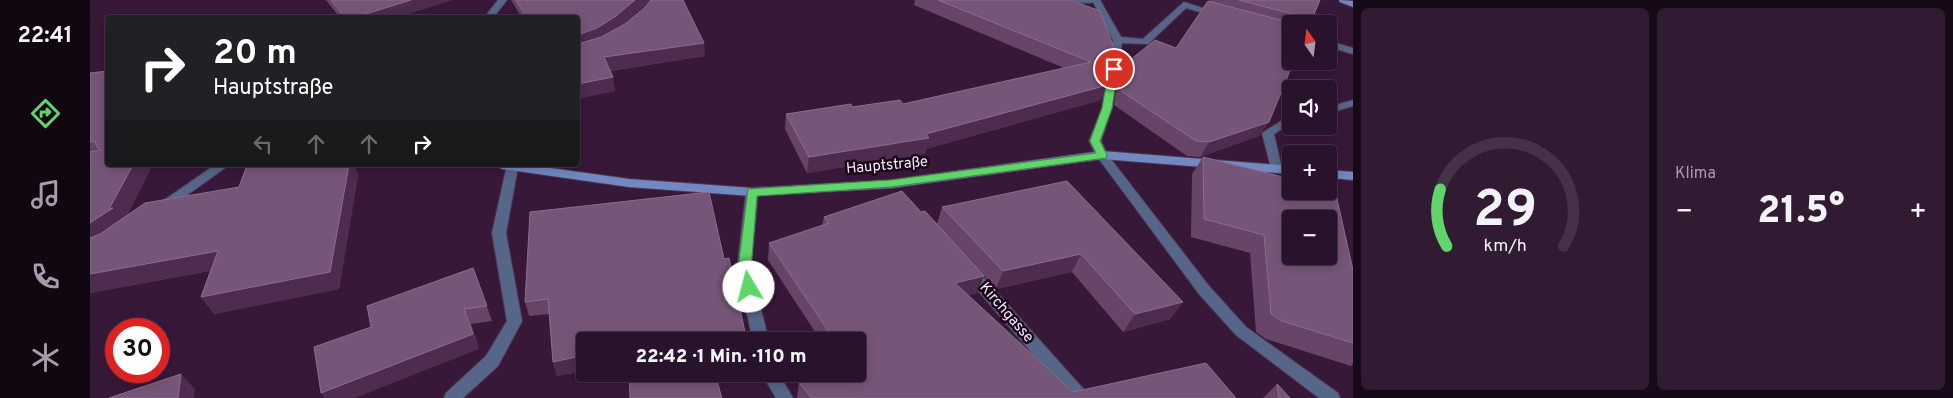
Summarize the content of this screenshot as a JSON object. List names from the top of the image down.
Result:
{
  "streets": {
    "street": ["Hauptstraße", "Kirchgasse"]
  },
  "north": "top",
  "page": {
    "tabs": "22:41",
    "tile": "Klima",
    "map_buttons": ["+", "−"],
    "turn": ["20 m", "Hauptstraße"],
    "heat": ["−", "21.5°", "+"],
    "limit": "30",
    "trip": "22:42 · 1 Min. · 110 m",
    "gauge": ["29", "km/h"]
  }
}
